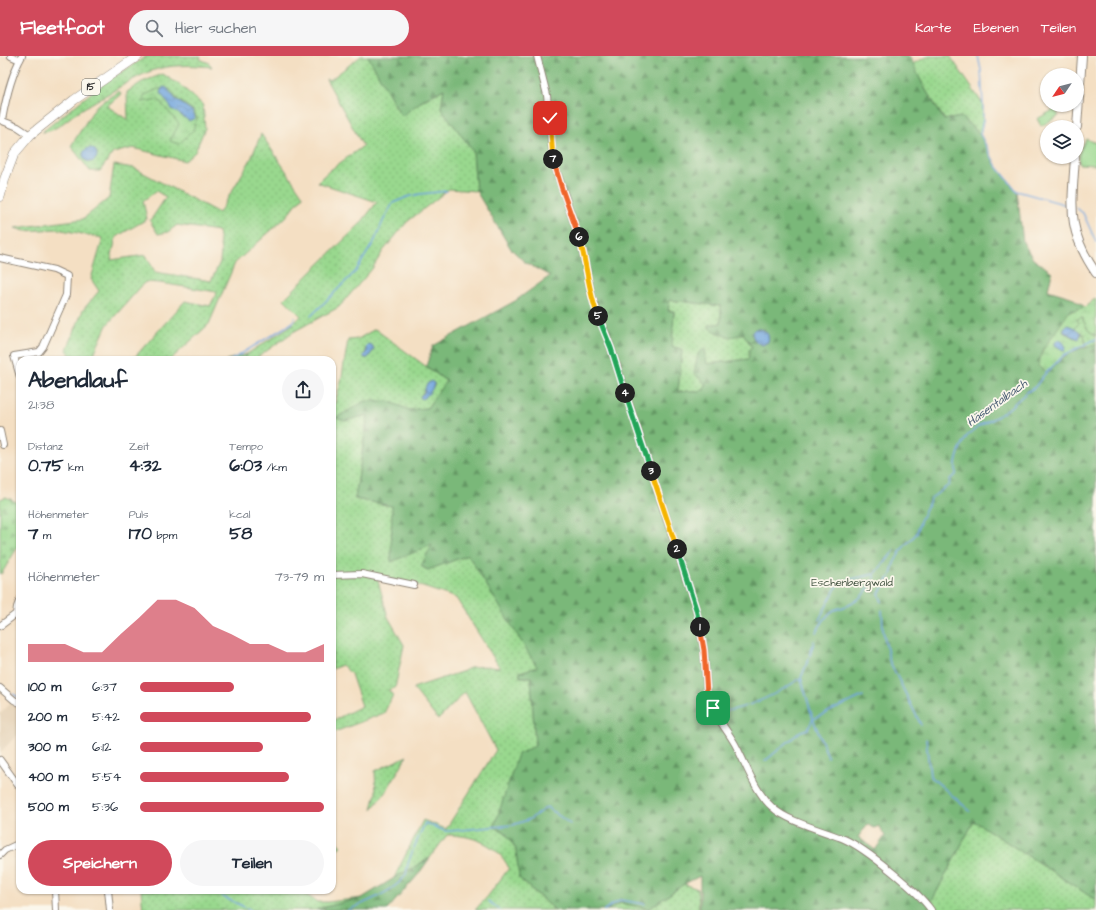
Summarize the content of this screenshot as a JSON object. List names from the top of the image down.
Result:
{
  "streets": {
    "main road": ["15"]
  },
  "water": ["Häsentalbach"],
  "parks": ["Eschenbergwald"],
  "north": "bottom left",
  "page": {
    "header": "Fleetfoot",
    "search": "Hier suchen",
    "nav": ["Karte", "Ebenen", "Teilen"],
    "pins": [
      "7",
      "6",
      "5",
      "4",
      "3",
      "2",
      "1"
    ],
    "heading": ["Abendlauf", "21:38"],
    "stats": [
      ["Distanz", "0.75 km"],
      ["Zeit", "4:32"],
      ["Tempo", "6:03 /km"],
      ["Höhenmeter", "7 m"],
      ["Puls", "170 bpm"],
      ["kcal", "58"]
    ],
    "chart": ["Höhenmeter", "73–79 m"],
    "list": [
      {
        "name": "100 m",
        "note": "6:37"
      },
      {
        "name": "200 m",
        "note": "5:42"
      },
      {
        "name": "300 m",
        "note": "6:12"
      },
      {
        "name": "400 m",
        "note": "5:54"
      },
      {
        "name": "500 m",
        "note": "5:36"
      }
    ],
    "buttons": ["Speichern", "Teilen"]
  }
}
